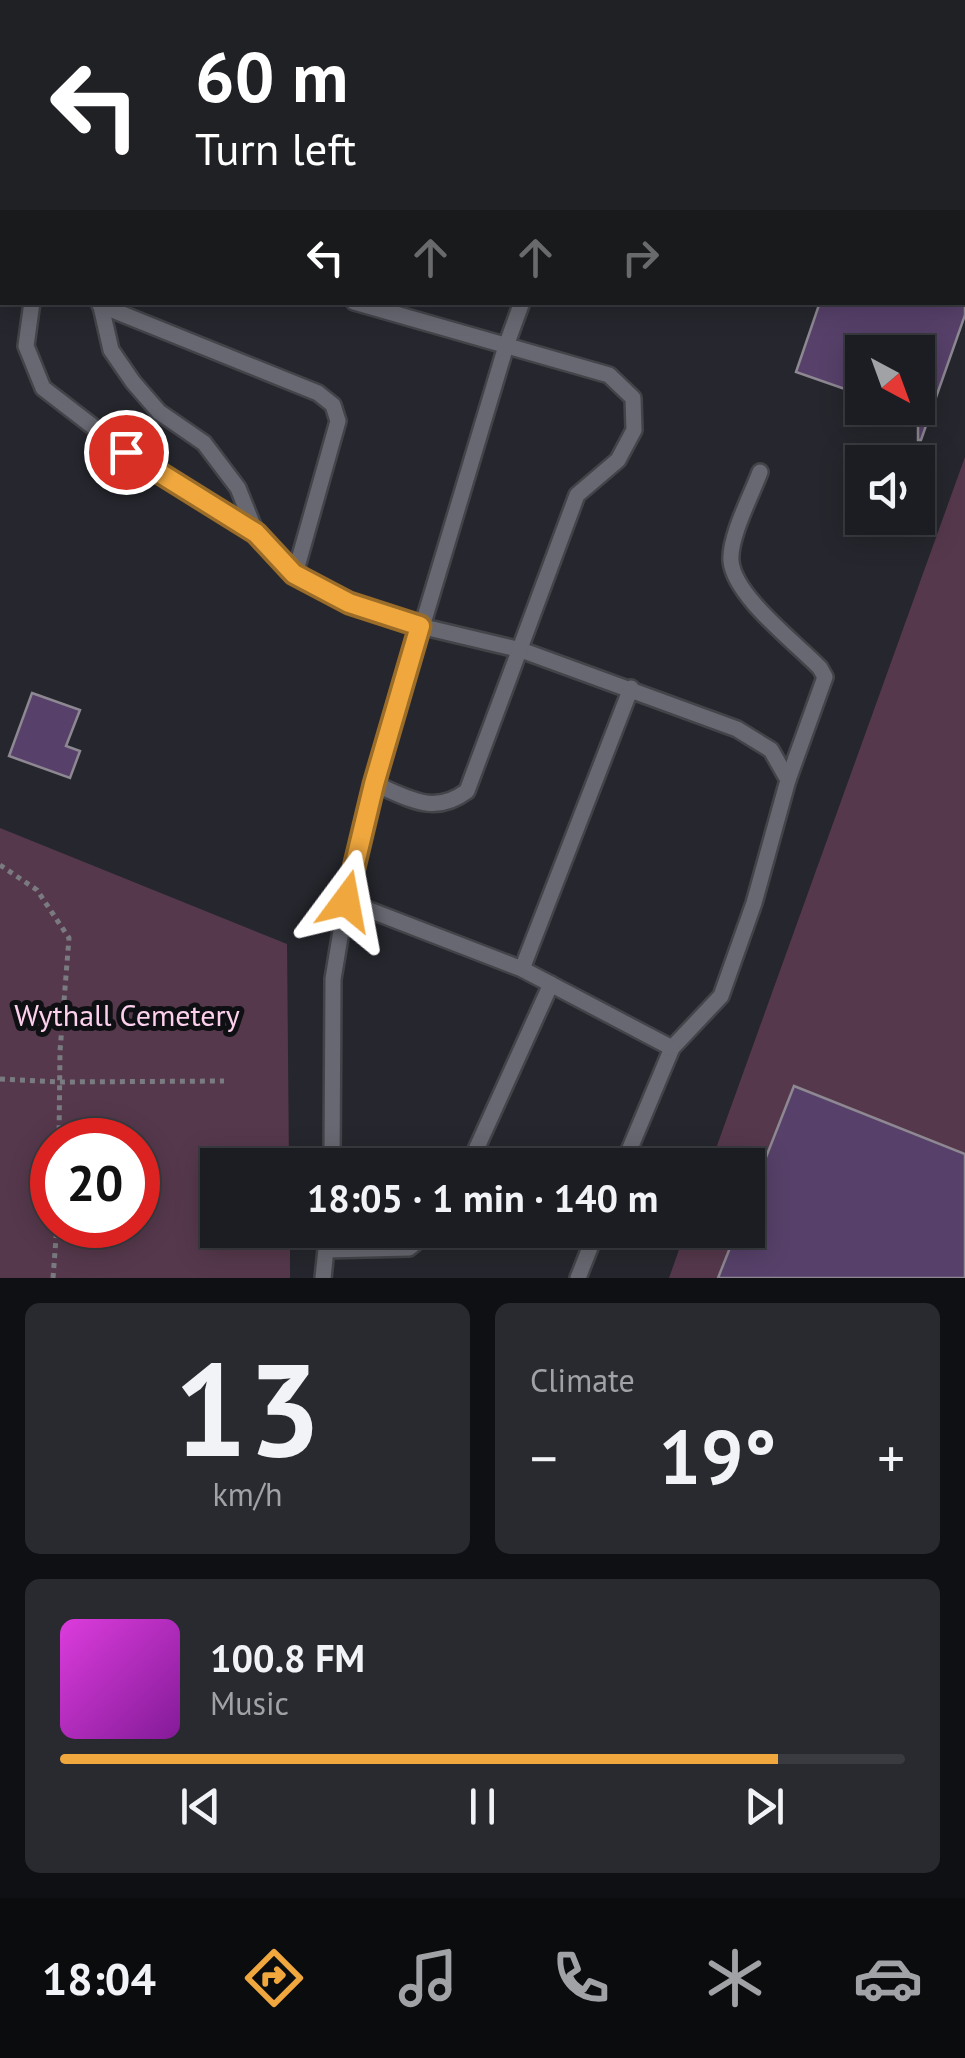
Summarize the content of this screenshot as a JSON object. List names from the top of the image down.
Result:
{
  "parks": ["Wythall Cemetery"],
  "north": "bottom right",
  "page": {
    "turn": ["60 m", "Turn left"],
    "limit": "20",
    "trip": "18:05 · 1 min · 140 m",
    "tile": [
      ["13", "km/h"],
      "Climate"
    ],
    "heat": ["−", "19°", "+"],
    "song": ["100.8 FM", "Music"],
    "tabs": "18:04"
  }
}
